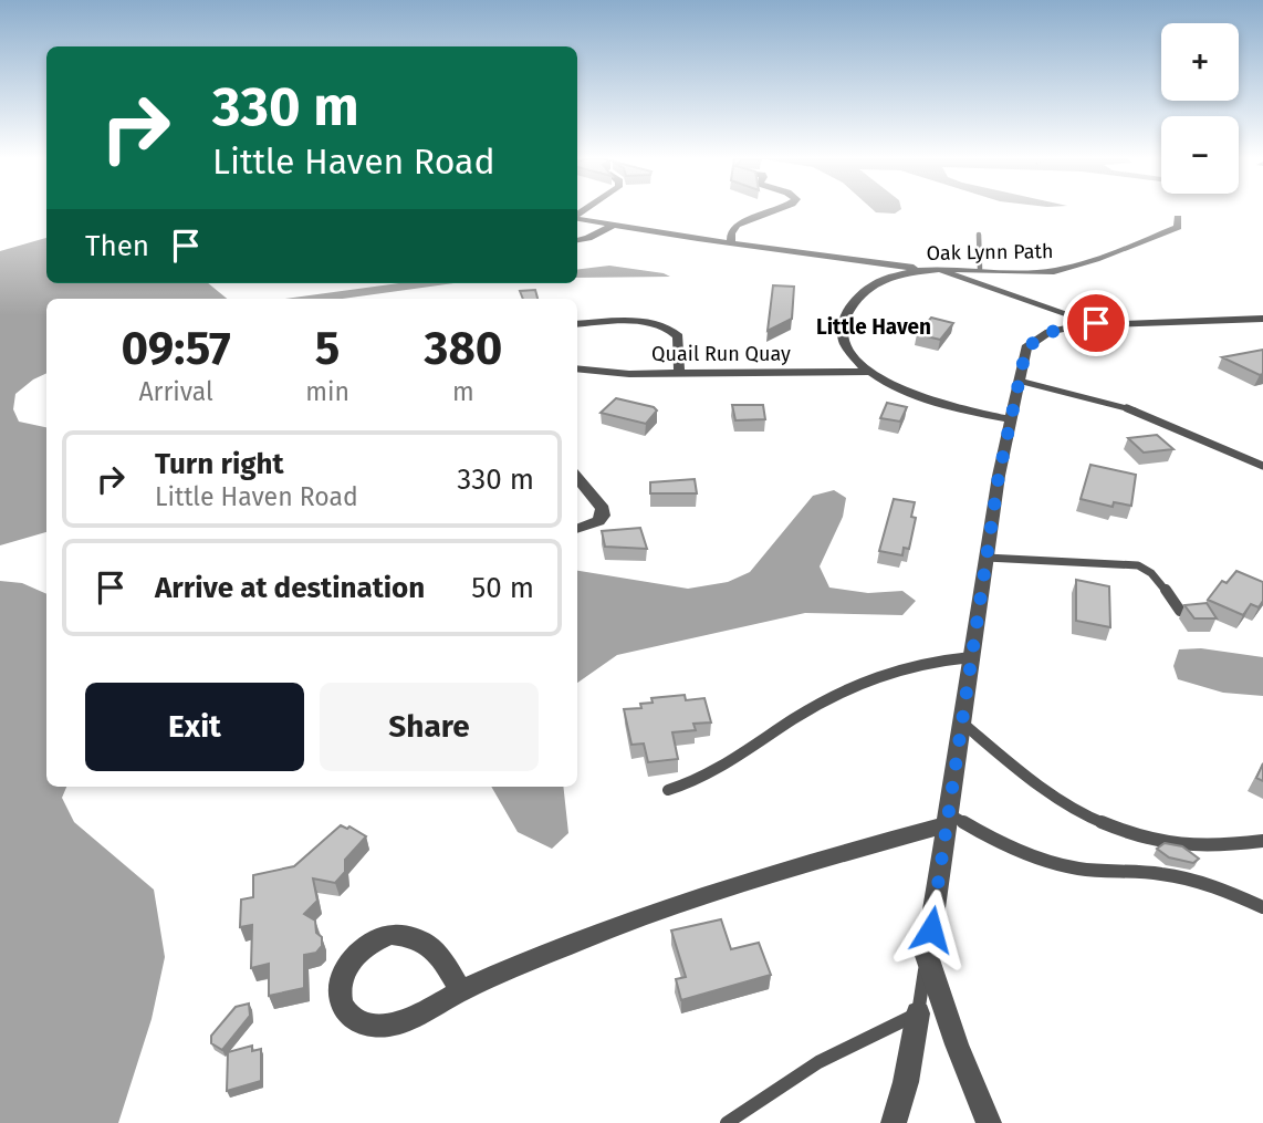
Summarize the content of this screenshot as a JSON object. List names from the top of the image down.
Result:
{
  "streets": {
    "street": ["Oak Lynn Path", "Quail Run Quay"]
  },
  "crossings": [
    ["Oak Lynn Path", "Quail Run Quay"]
  ],
  "districts": ["Little Haven"],
  "page": {
    "map_buttons": ["+", "−"],
    "turn": ["330 m", "Little Haven Road"],
    "then": "Then",
    "eta": [
      "09:57",
      "Arrival",
      "5",
      "min",
      "380",
      "m"
    ],
    "list": [
      {
        "name": "Turn right",
        "note": "Little Haven Road",
        "value": "330 m"
      },
      {
        "name": "Arrive at destination",
        "value": "50 m"
      }
    ],
    "buttons": ["Exit", "Share"]
  }
}
